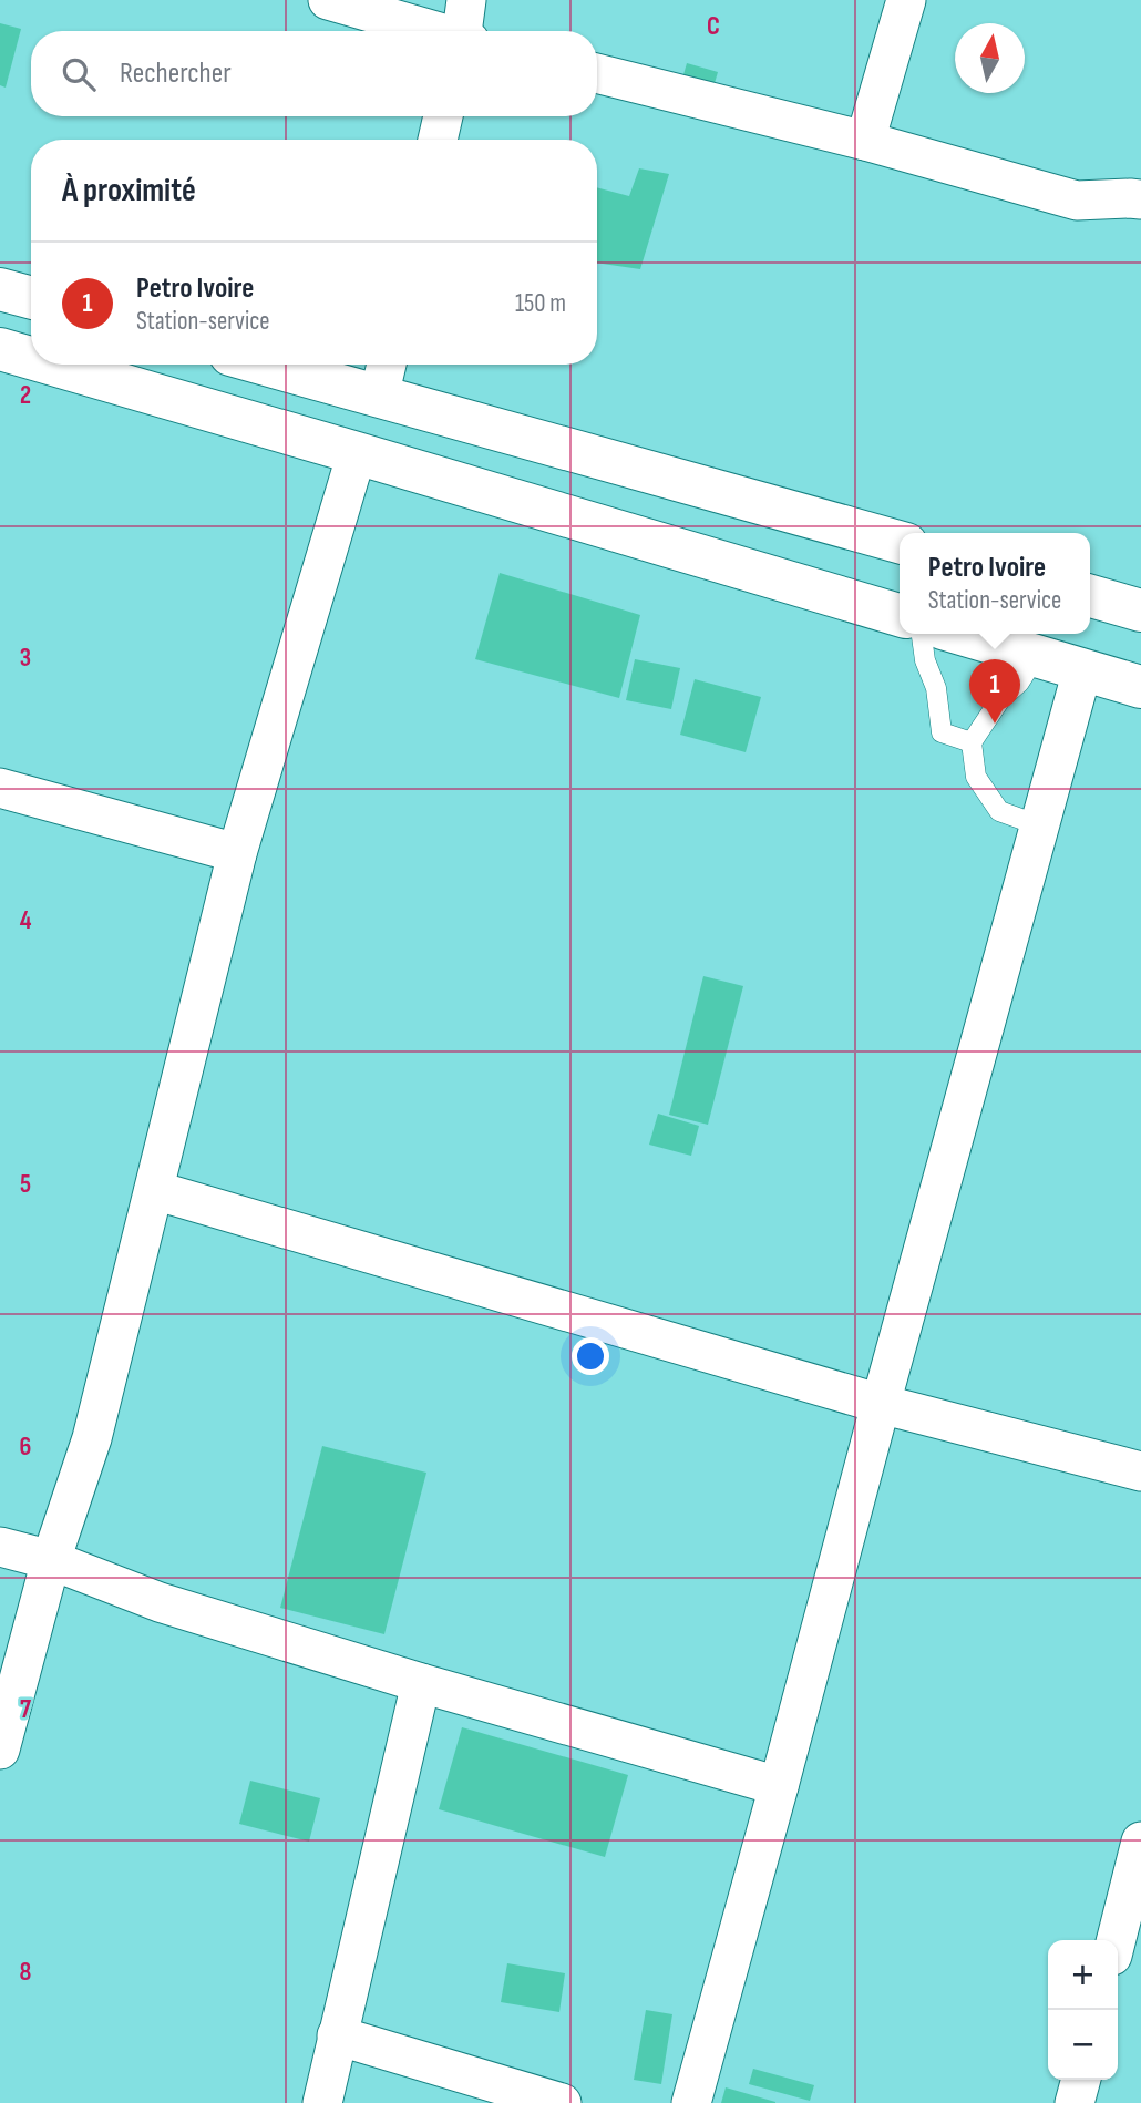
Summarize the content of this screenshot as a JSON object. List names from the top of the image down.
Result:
{
  "north": "top",
  "page": {
    "search": "Rechercher",
    "heading": "À proximité",
    "list": [
      {
        "mark": "1",
        "name": "Petro Ivoire",
        "note": "Station-service",
        "value": "150 m"
      }
    ],
    "popup": ["Petro Ivoire", "Station-service"],
    "pins": "1",
    "map_buttons": ["+", "−"]
  },
  "grid": {
    "columns": ["C"],
    "rows": [
      "2",
      "3",
      "4",
      "5",
      "6",
      "7",
      "8"
    ]
  }
}
